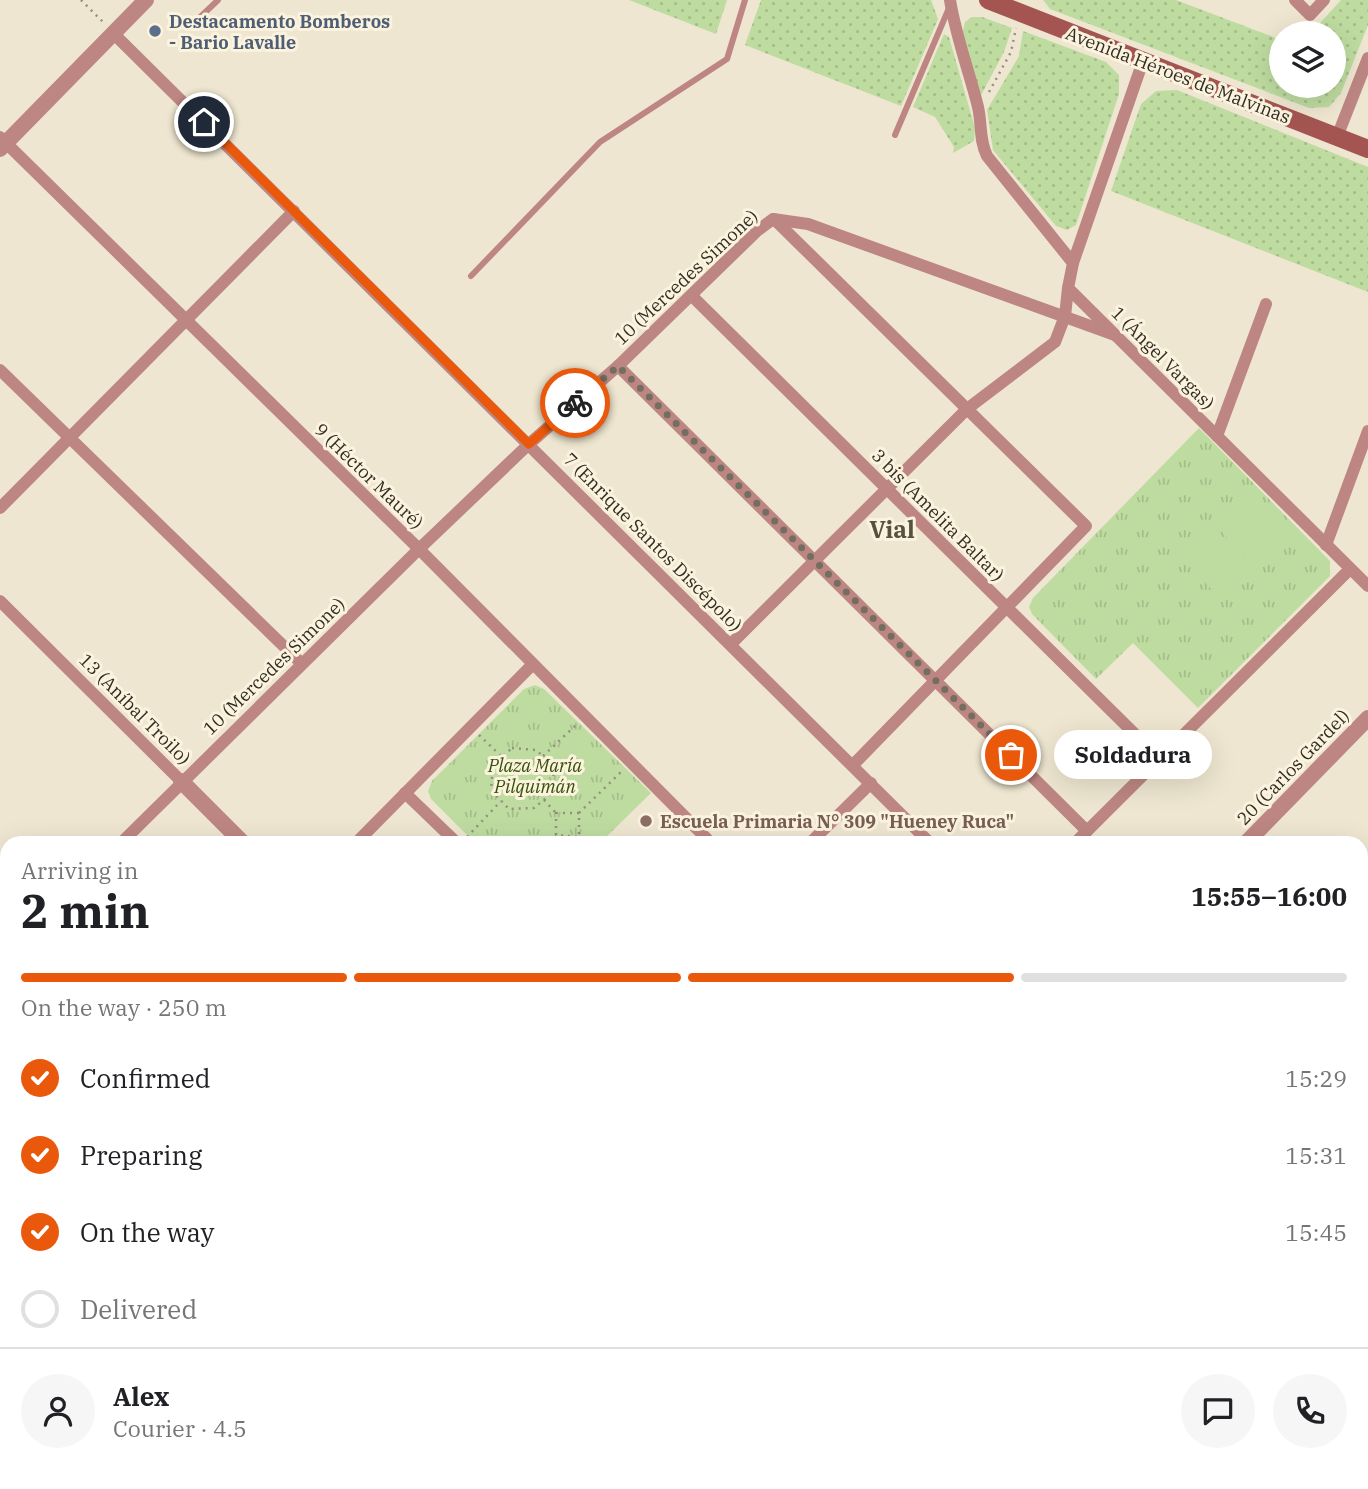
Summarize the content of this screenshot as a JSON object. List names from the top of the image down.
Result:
{
  "streets": {
    "main road": ["Avenida Héroes de Malvinas"],
    "street": [
      "10 (Mercedes Simone)",
      "1 (Ángel Vargas)",
      "9 (Héctor Mauré)",
      "3 bis (Amelita Baltar)",
      "7 (Enrique Santos Discépolo)",
      "13 (Aníbal Troilo)",
      "20 (Carlos Gardel)"
    ]
  },
  "crossings": [
    ["10 (Mercedes Simone)", "1 (Ángel Vargas)"],
    ["10 (Mercedes Simone)", "9 (Héctor Mauré)"],
    ["10 (Mercedes Simone)", "3 bis (Amelita Baltar)"],
    ["10 (Mercedes Simone)", "7 (Enrique Santos Discépolo)"],
    ["10 (Mercedes Simone)", "13 (Aníbal Troilo)"]
  ],
  "districts": ["Vial"],
  "parks": ["Plaza María Pilquimán"],
  "places": ["Destacamento Bomberos - Bario Lavalle", "Soldadura", "Escuela Primaria N° 309 \"Hueney Ruca\""],
  "page": {
    "bubble": "Soldadura",
    "heading": ["2 min", "Arriving in", "15:55–16:00"],
    "panel": ["Alex", "Courier · 4.5"],
    "bar": "On the way · 250 m",
    "list": [
      ["Confirmed", "15:29"],
      ["Preparing", "15:31"],
      ["On the way", "15:45"],
      "Delivered"
    ]
  }
}
